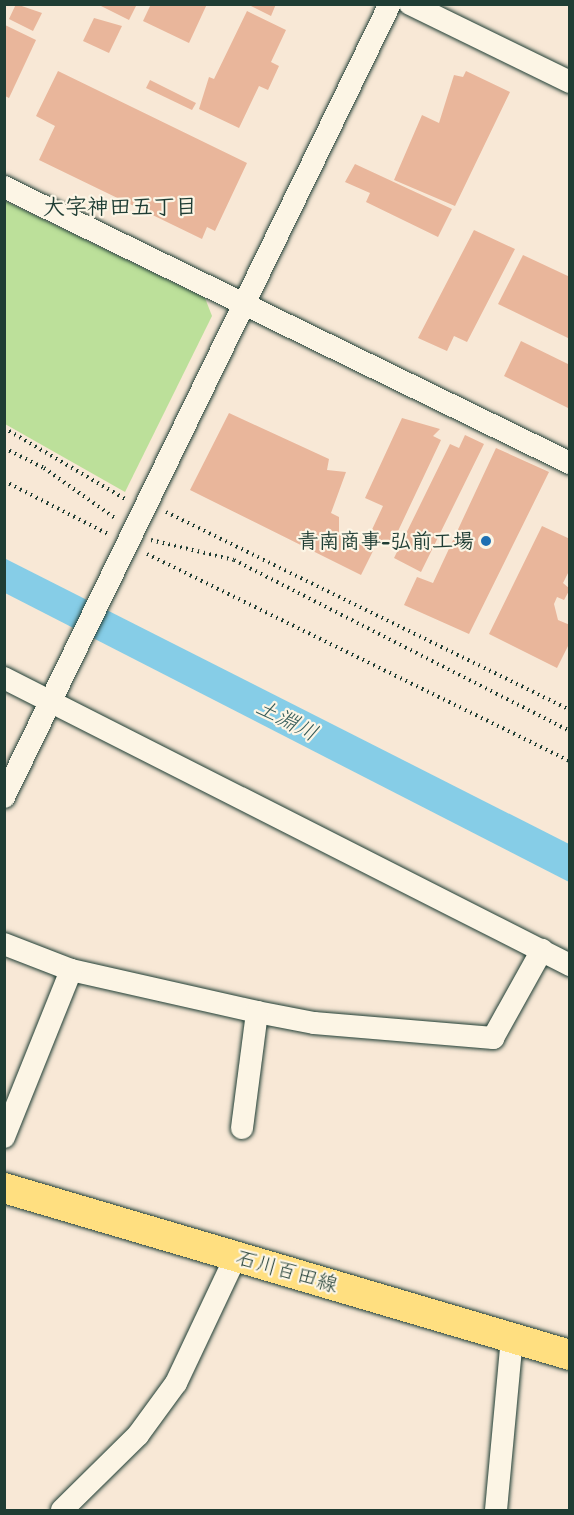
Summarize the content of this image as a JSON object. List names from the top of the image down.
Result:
{
  "streets": {
    "main road": ["石川百田線"]
  },
  "districts": ["大字神田五丁目"],
  "water": ["土淵川"],
  "places": ["青南商事-弘前工場"]
}
